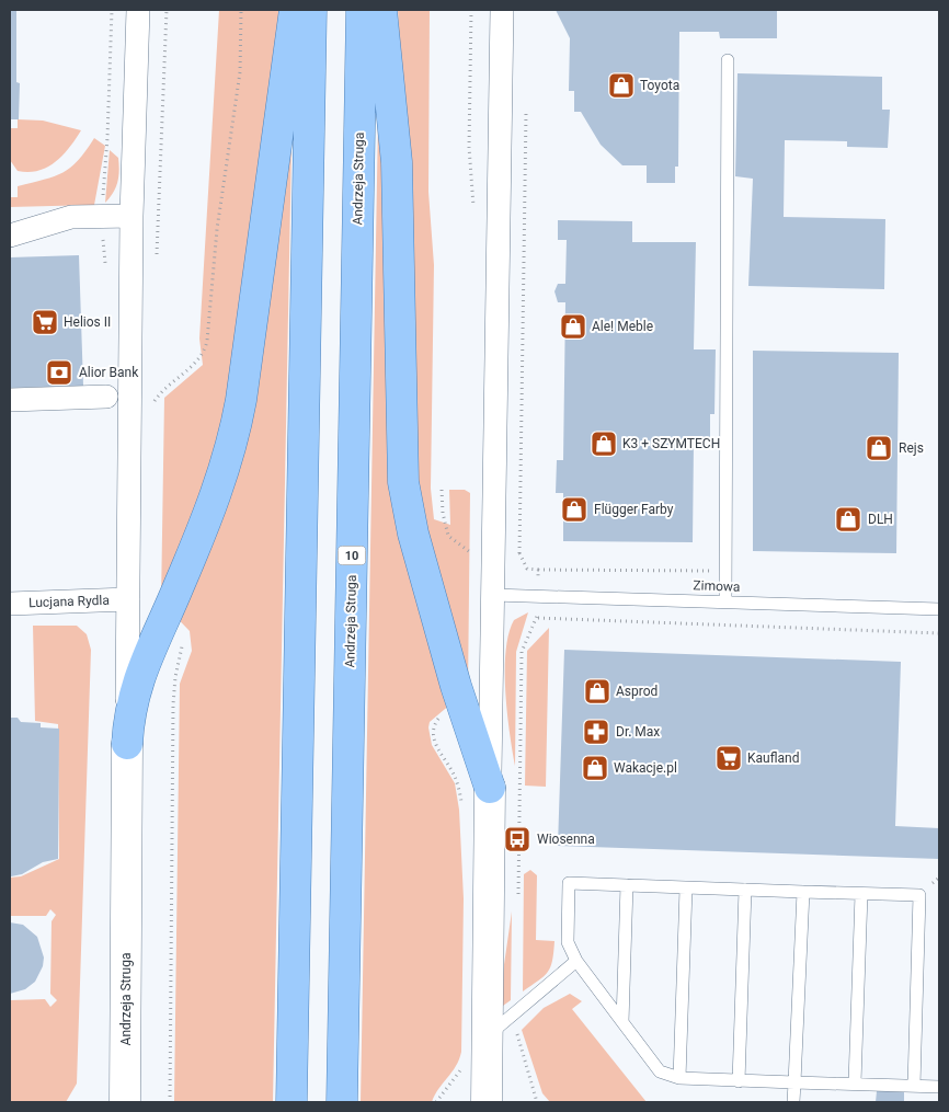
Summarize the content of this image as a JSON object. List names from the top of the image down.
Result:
{
  "streets": {
    "main road": ["Andrzeja Struga", "10"],
    "street": ["Lucjana Rydla"],
    "lane": ["Zimowa"]
  },
  "crossings": [
    ["Andrzeja Struga", "Lucjana Rydla"]
  ],
  "places": {
    "shop": [
      "Toyota",
      "Ale! Meble",
      "K3 + SZYMTECH",
      "Rejs",
      "Flügger Farby",
      "DLH",
      "Asprod",
      "Wakacje.pl"
    ],
    "supermarket": ["Helios II", "Kaufland"],
    "bank": ["Alior Bank"],
    "pharmacy": ["Dr. Max"],
    "bus stop": ["Wiosenna"]
  }
}
